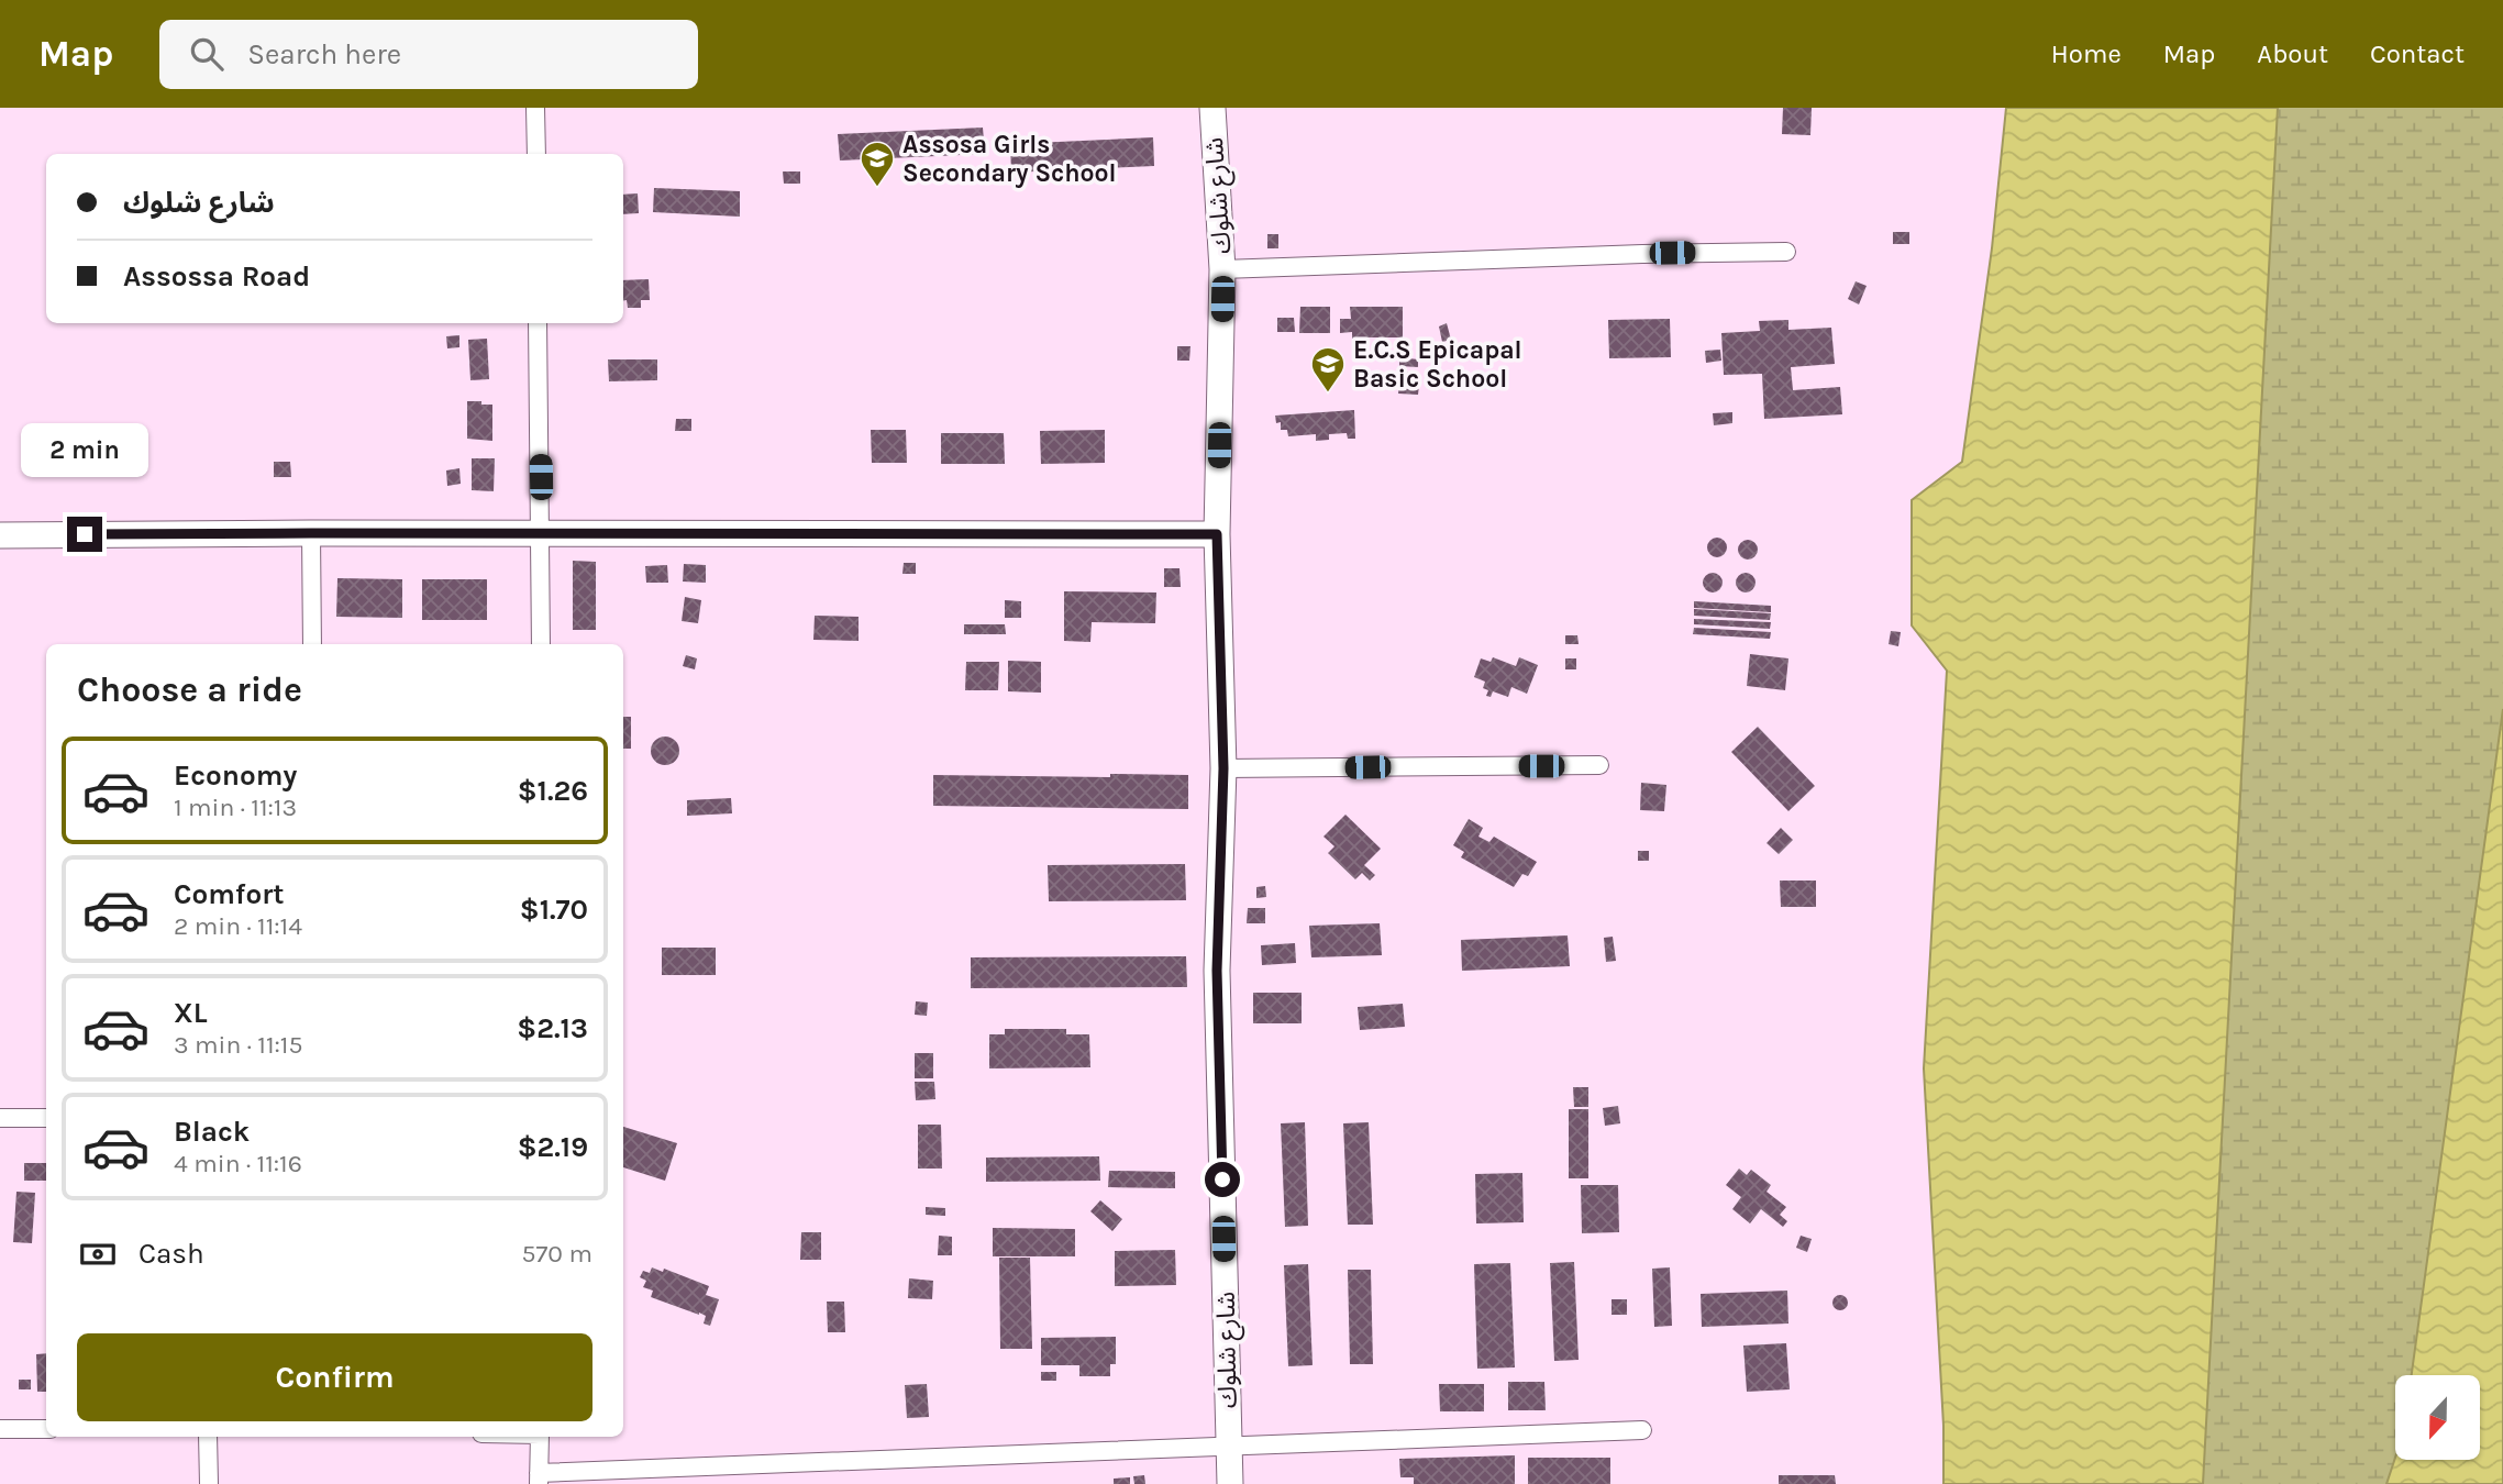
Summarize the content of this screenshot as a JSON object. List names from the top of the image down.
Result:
{
  "streets": {
    "street": ["شارع شلوك"]
  },
  "places": {
    "school or university": ["Assosa Girls Secondary School", "E.C.S Epicapal Basic School"]
  },
  "north": "bottom",
  "page": {
    "header": "Map",
    "search": "Search here",
    "nav": [
      "Home",
      "Map",
      "About",
      "Contact"
    ],
    "banner": ["شارع شلوك", "Assossa Road"],
    "bubble": "2 min",
    "heading": "Choose a ride",
    "list": [
      {
        "name": "Economy",
        "note": "1 min · 11:13",
        "value": "$1.26"
      },
      {
        "name": "Comfort",
        "note": "2 min · 11:14",
        "value": "$1.70"
      },
      {
        "name": "XL",
        "note": "3 min · 11:15",
        "value": "$2.13"
      },
      {
        "name": "Black",
        "note": "4 min · 11:16",
        "value": "$2.19"
      }
    ],
    "pay": ["Cash", "570 m"],
    "buttons": "Confirm"
  }
}
